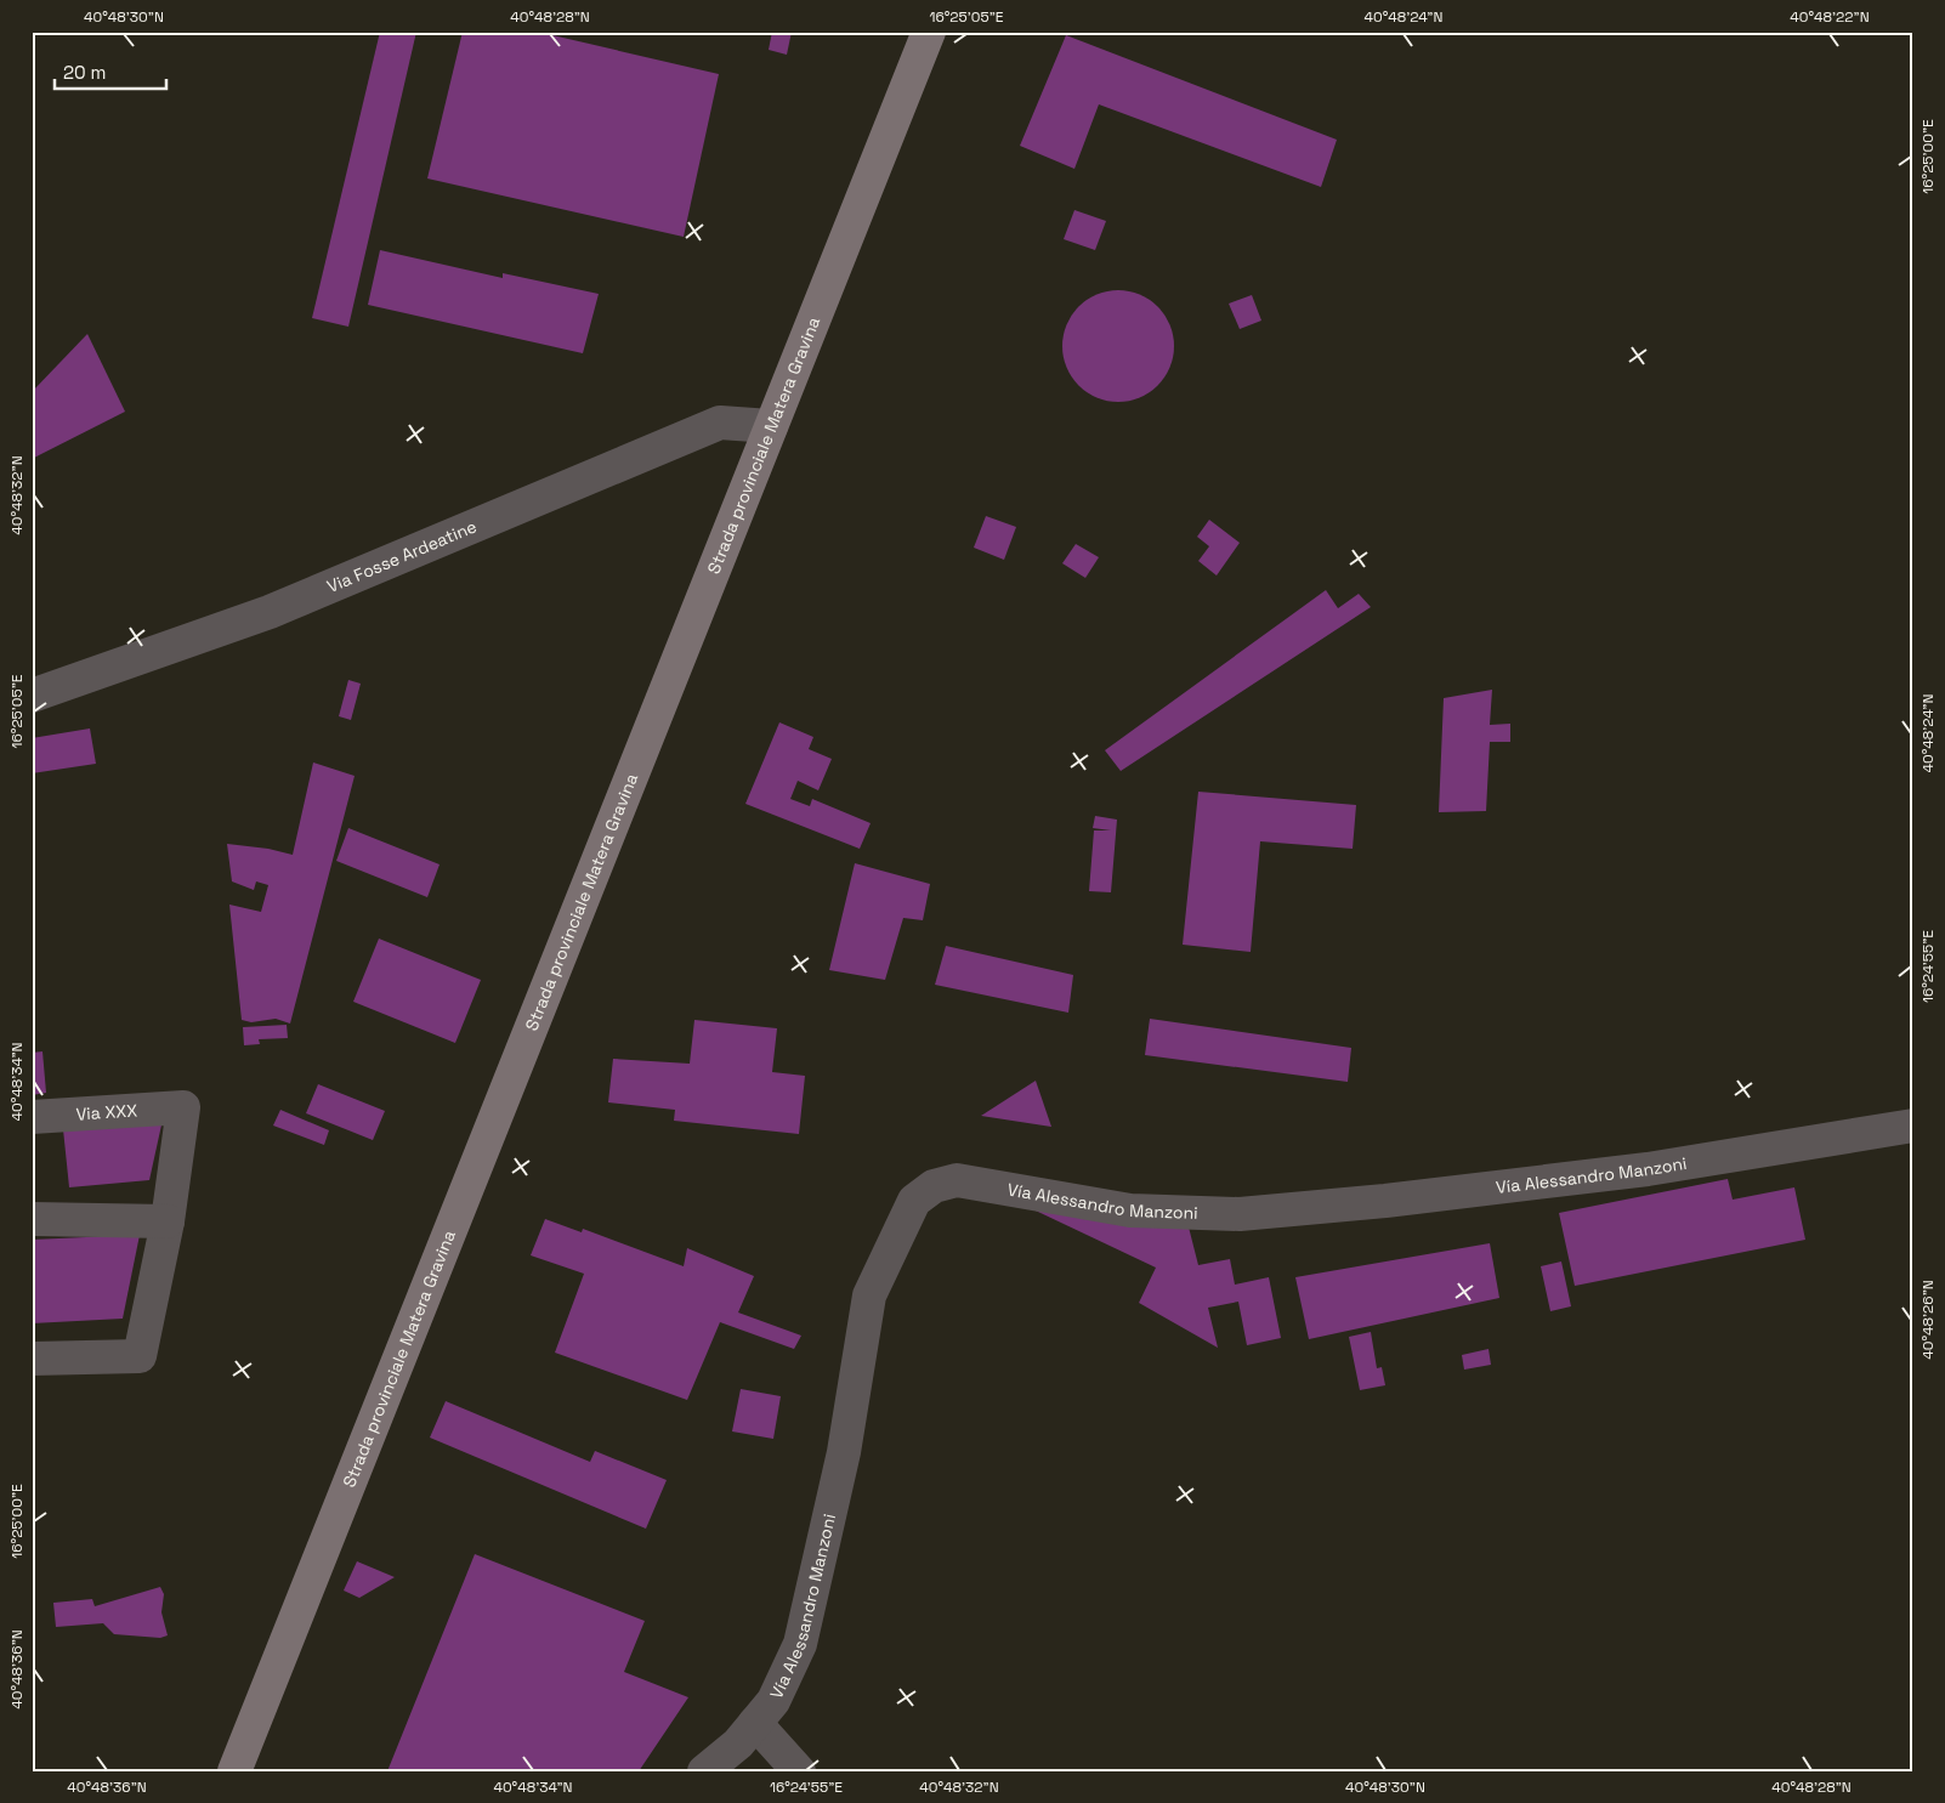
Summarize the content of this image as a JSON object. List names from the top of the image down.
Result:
{
  "streets": {
    "main road": ["Strada provinciale Matera Gravina"],
    "street": ["Via Fosse Ardeatine", "Via XXX", "Vía Alessandro Manzoni"]
  },
  "crossings": [
    ["Strada provinciale Matera Gravina", "Via Fosse Ardeatine"]
  ],
  "scale_bar": "20 m",
  "coordinates": [
    "40°48'30\"N",
    "40°48'28\"N",
    "16°25'05\"E",
    "40°48'24\"N",
    "40°48'22\"N",
    "16°25'00\"E",
    "40°48'32\"N",
    "16°24'55\"E",
    "40°48'34\"N",
    "40°48'26\"N",
    "40°48'36\"N"
  ]
}
